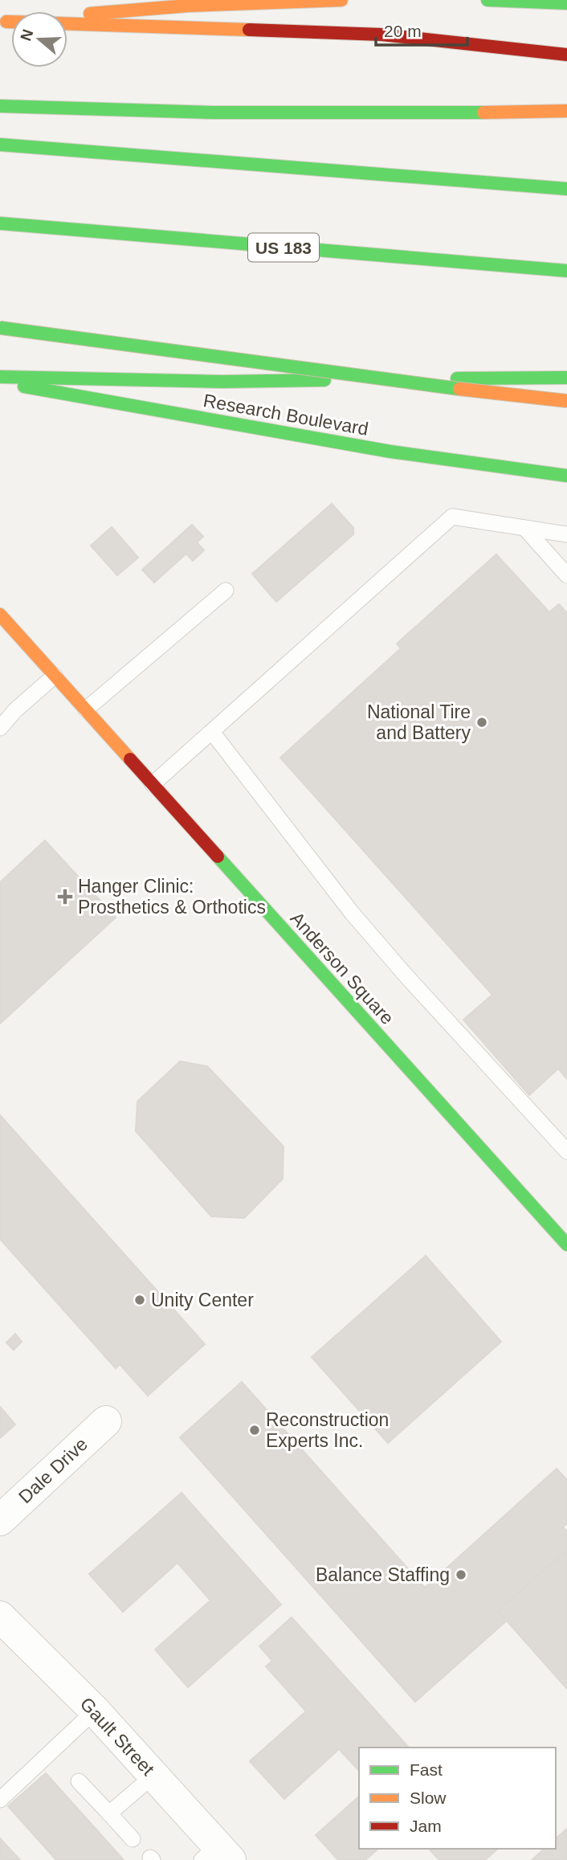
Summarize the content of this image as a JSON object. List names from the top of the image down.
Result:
{
  "streets": {
    "main road": ["US 183", "Research Boulevard", "Anderson Square"],
    "street": ["Dale Drive", "Gault Street"]
  },
  "places": {
    "other": [
      "National Tire and Battery",
      "Unity Center",
      "Reconstruction Experts Inc.",
      "Balance Staffing"
    ],
    "health": ["Hanger Clinic: Prosthetics & Orthotics"]
  },
  "legend": ["Fast", "Slow", "Jam"],
  "scale_bar": "20 m",
  "north": "left"
}
